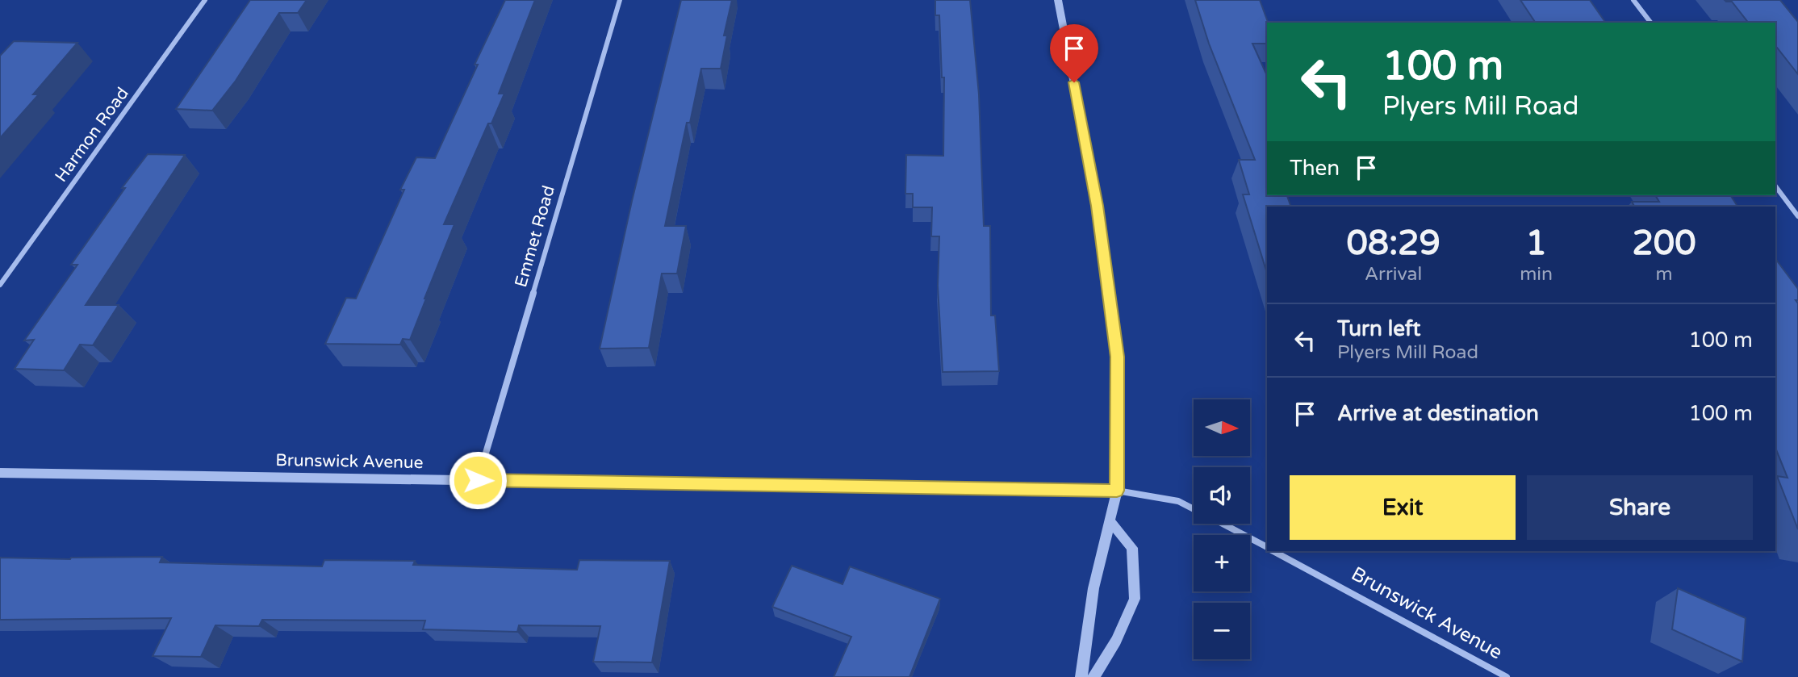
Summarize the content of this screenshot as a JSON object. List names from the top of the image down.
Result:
{
  "streets": {
    "street": ["Harmon Road", "Emmet Road", "Brunswick Avenue"]
  },
  "crossings": [
    ["Emmet Road", "Brunswick Avenue"]
  ],
  "north": "right",
  "page": {
    "turn": ["100 m", "Plyers Mill Road"],
    "then": "Then",
    "eta": [
      "08:29",
      "Arrival",
      "1",
      "min",
      "200",
      "m"
    ],
    "list": [
      {
        "name": "Turn left",
        "note": "Plyers Mill Road",
        "value": "100 m"
      },
      {
        "name": "Arrive at destination",
        "value": "100 m"
      }
    ],
    "map_buttons": ["+", "−"],
    "buttons": ["Exit", "Share"]
  }
}
